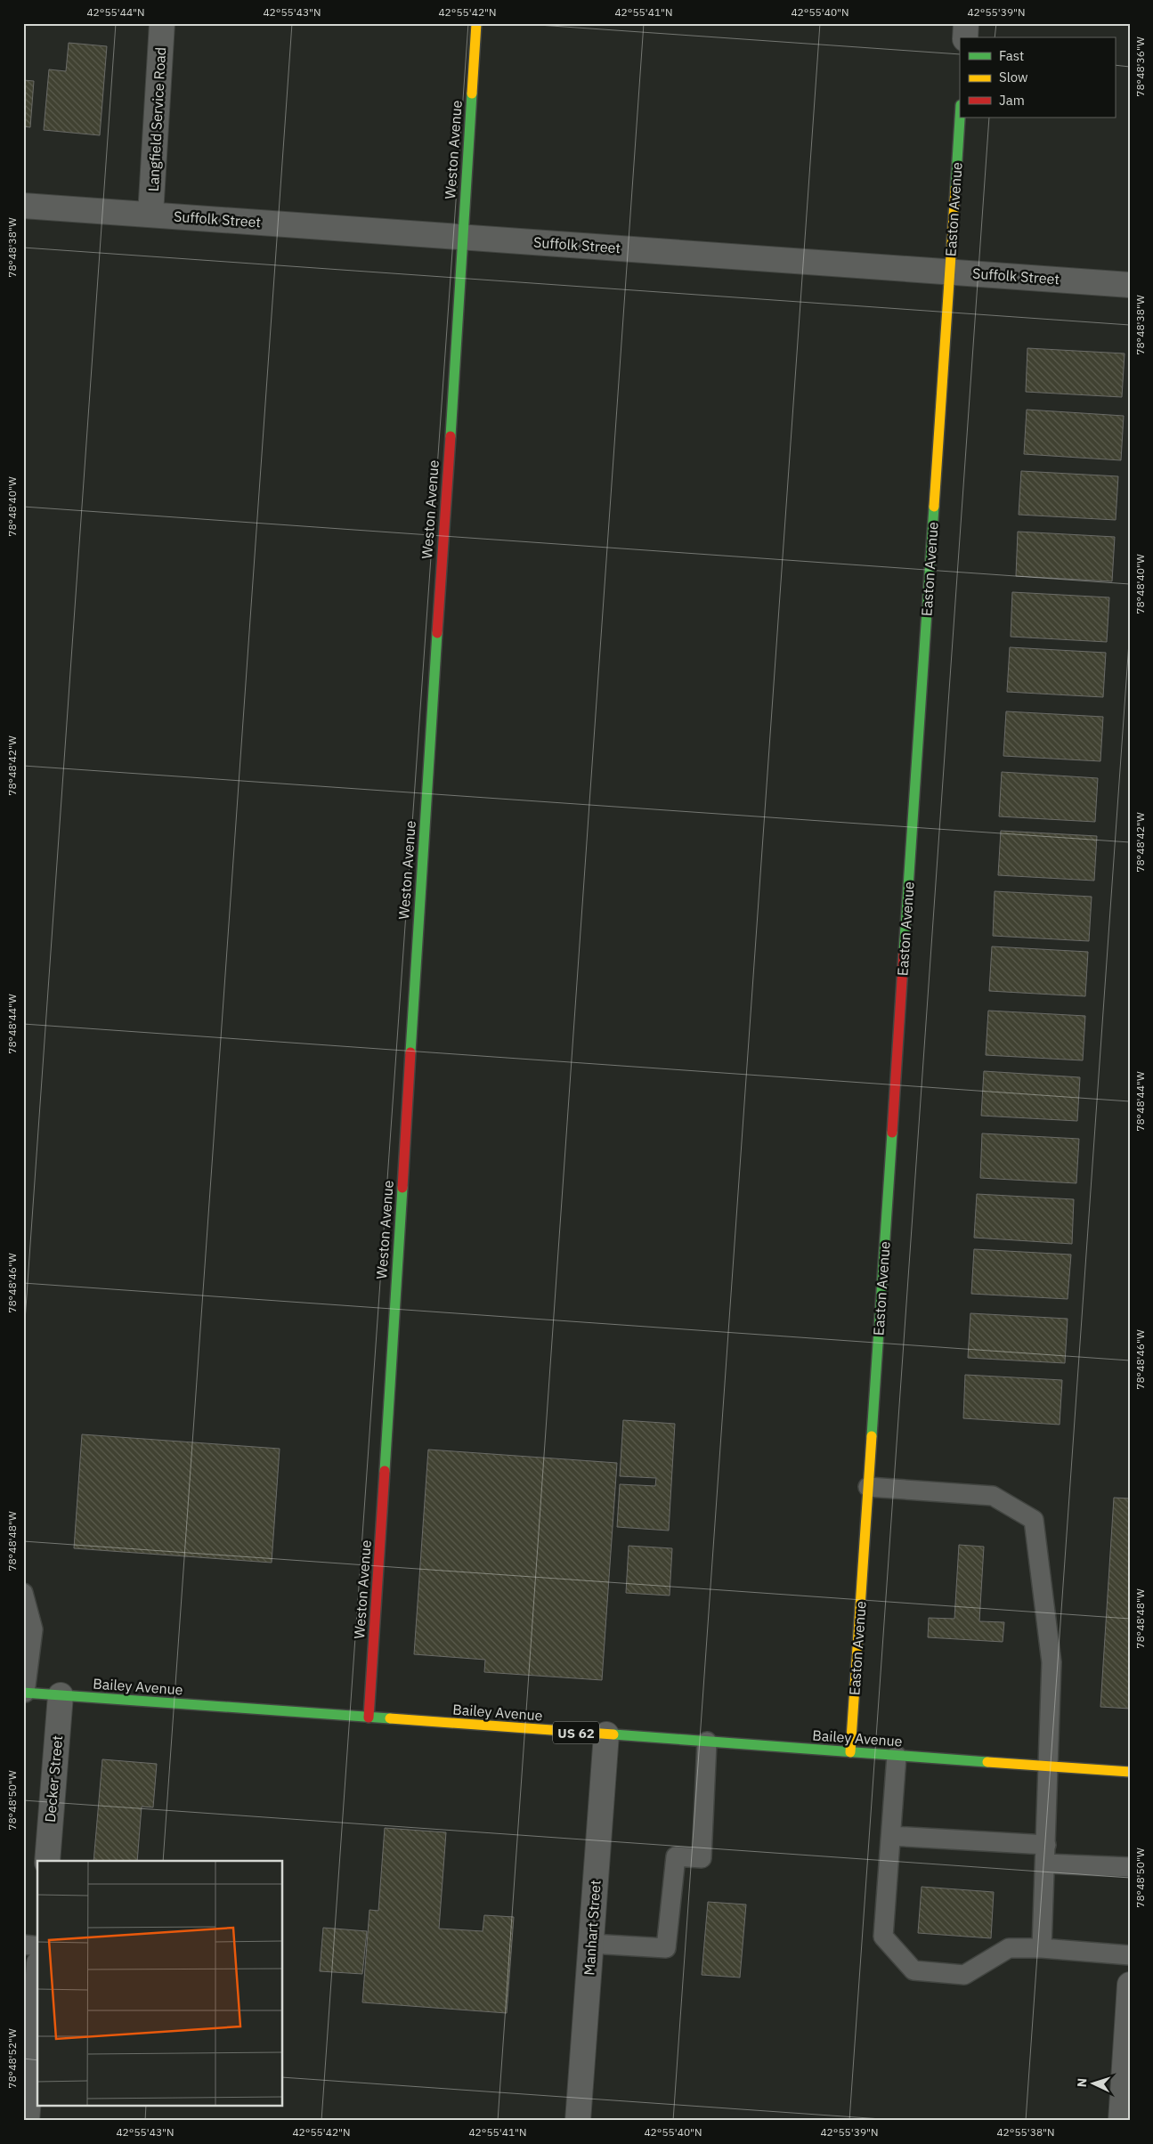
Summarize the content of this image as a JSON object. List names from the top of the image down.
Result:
{
  "streets": {
    "street": [
      "Langfield Service Road",
      "Weston Avenue",
      "Easton Avenue",
      "Suffolk Street",
      "Bailey Avenue",
      "US 62",
      "Decker Street",
      "Manhart Street"
    ]
  },
  "crossings": [
    ["Langfield Service Road", "Suffolk Street"],
    ["Weston Avenue", "Suffolk Street"],
    ["Weston Avenue", "Bailey Avenue"],
    ["Easton Avenue", "Suffolk Street"],
    ["Easton Avenue", "Bailey Avenue"],
    ["Bailey Avenue", "Decker Street"],
    ["Bailey Avenue", "Manhart Street"]
  ],
  "legend": ["Fast", "Slow", "Jam"],
  "north": "left",
  "coordinates": [
    "42°55'44\"N",
    "42°55'43\"N",
    "42°55'42\"N",
    "42°55'41\"N",
    "42°55'40\"N",
    "42°55'39\"N",
    "78°48'36\"W",
    "78°48'38\"W",
    "78°48'40\"W",
    "78°48'42\"W",
    "78°48'44\"W",
    "78°48'46\"W",
    "78°48'48\"W",
    "78°48'50\"W",
    "78°48'52\"W",
    "42°55'38\"N"
  ]
}
